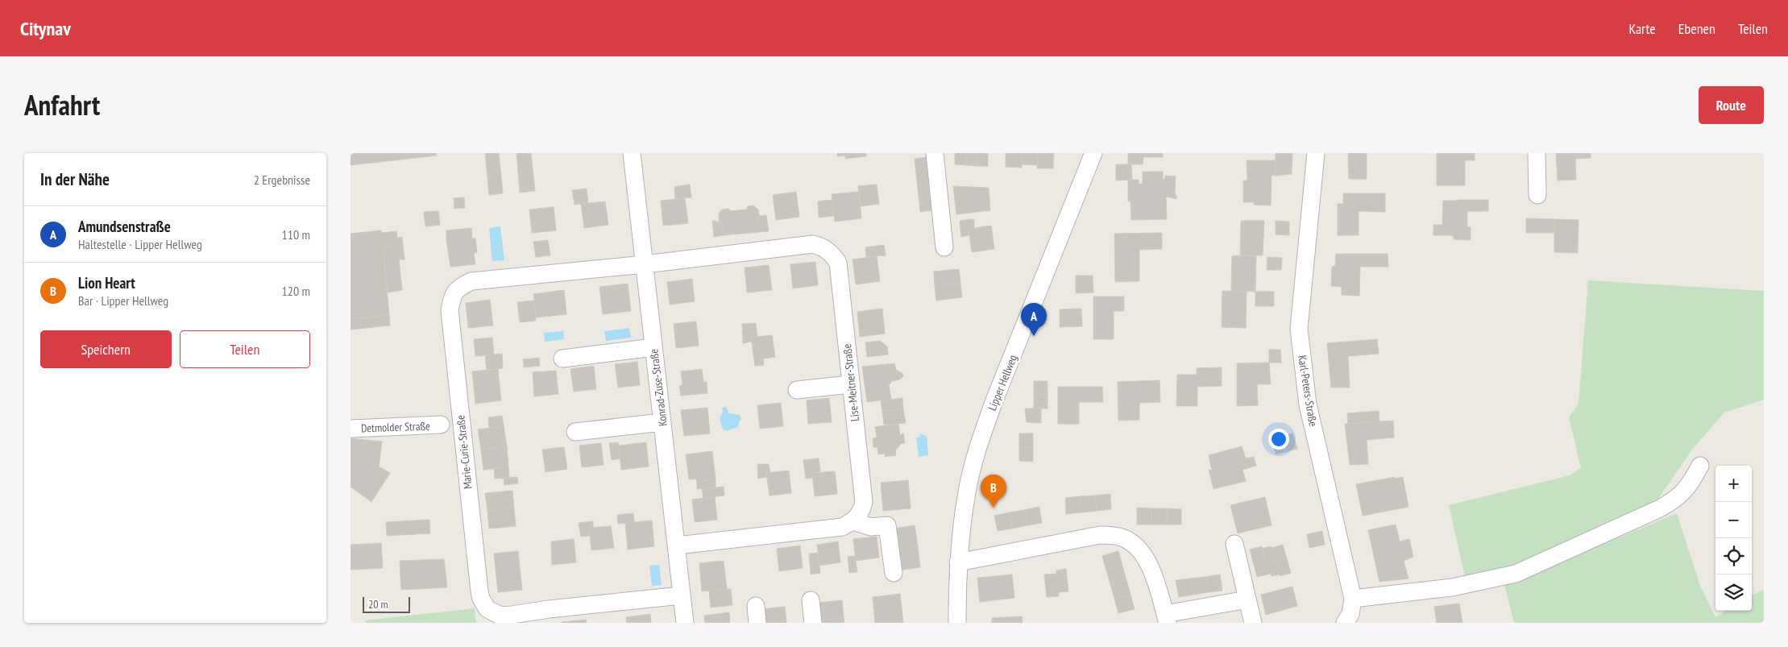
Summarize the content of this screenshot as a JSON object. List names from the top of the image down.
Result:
{
  "streets": {
    "street": [
      "Lise-Meitner-Straße",
      "Lipper Hellweg",
      "Konrad-Zuse-Straße",
      "Karl-Peters-Straße",
      "Detmolder Straße",
      "Marie-Curie-Straße"
    ]
  },
  "crossings": [
    ["Lise-Meitner-Straße", "Konrad-Zuse-Straße"],
    ["Lise-Meitner-Straße", "Marie-Curie-Straße"],
    ["Konrad-Zuse-Straße", "Marie-Curie-Straße"]
  ],
  "scale_bar": "20 m",
  "page": {
    "header": "Citynav",
    "nav": ["Karte", "Ebenen", "Teilen"],
    "title": "Anfahrt",
    "buttons": [
      "Route",
      ["Speichern", "Teilen"]
    ],
    "heading": ["In der Nähe", "2 Ergebnisse"],
    "list": [
      {
        "mark": "A",
        "name": "Amundsenstraße",
        "note": "Haltestelle · Lipper Hellweg",
        "value": "110 m"
      },
      {
        "mark": "B",
        "name": "Lion Heart",
        "note": "Bar · Lipper Hellweg",
        "value": "120 m"
      }
    ],
    "pins": ["A", "B"],
    "map_buttons": ["+", "−"],
    "scale": "20 m"
  }
}
